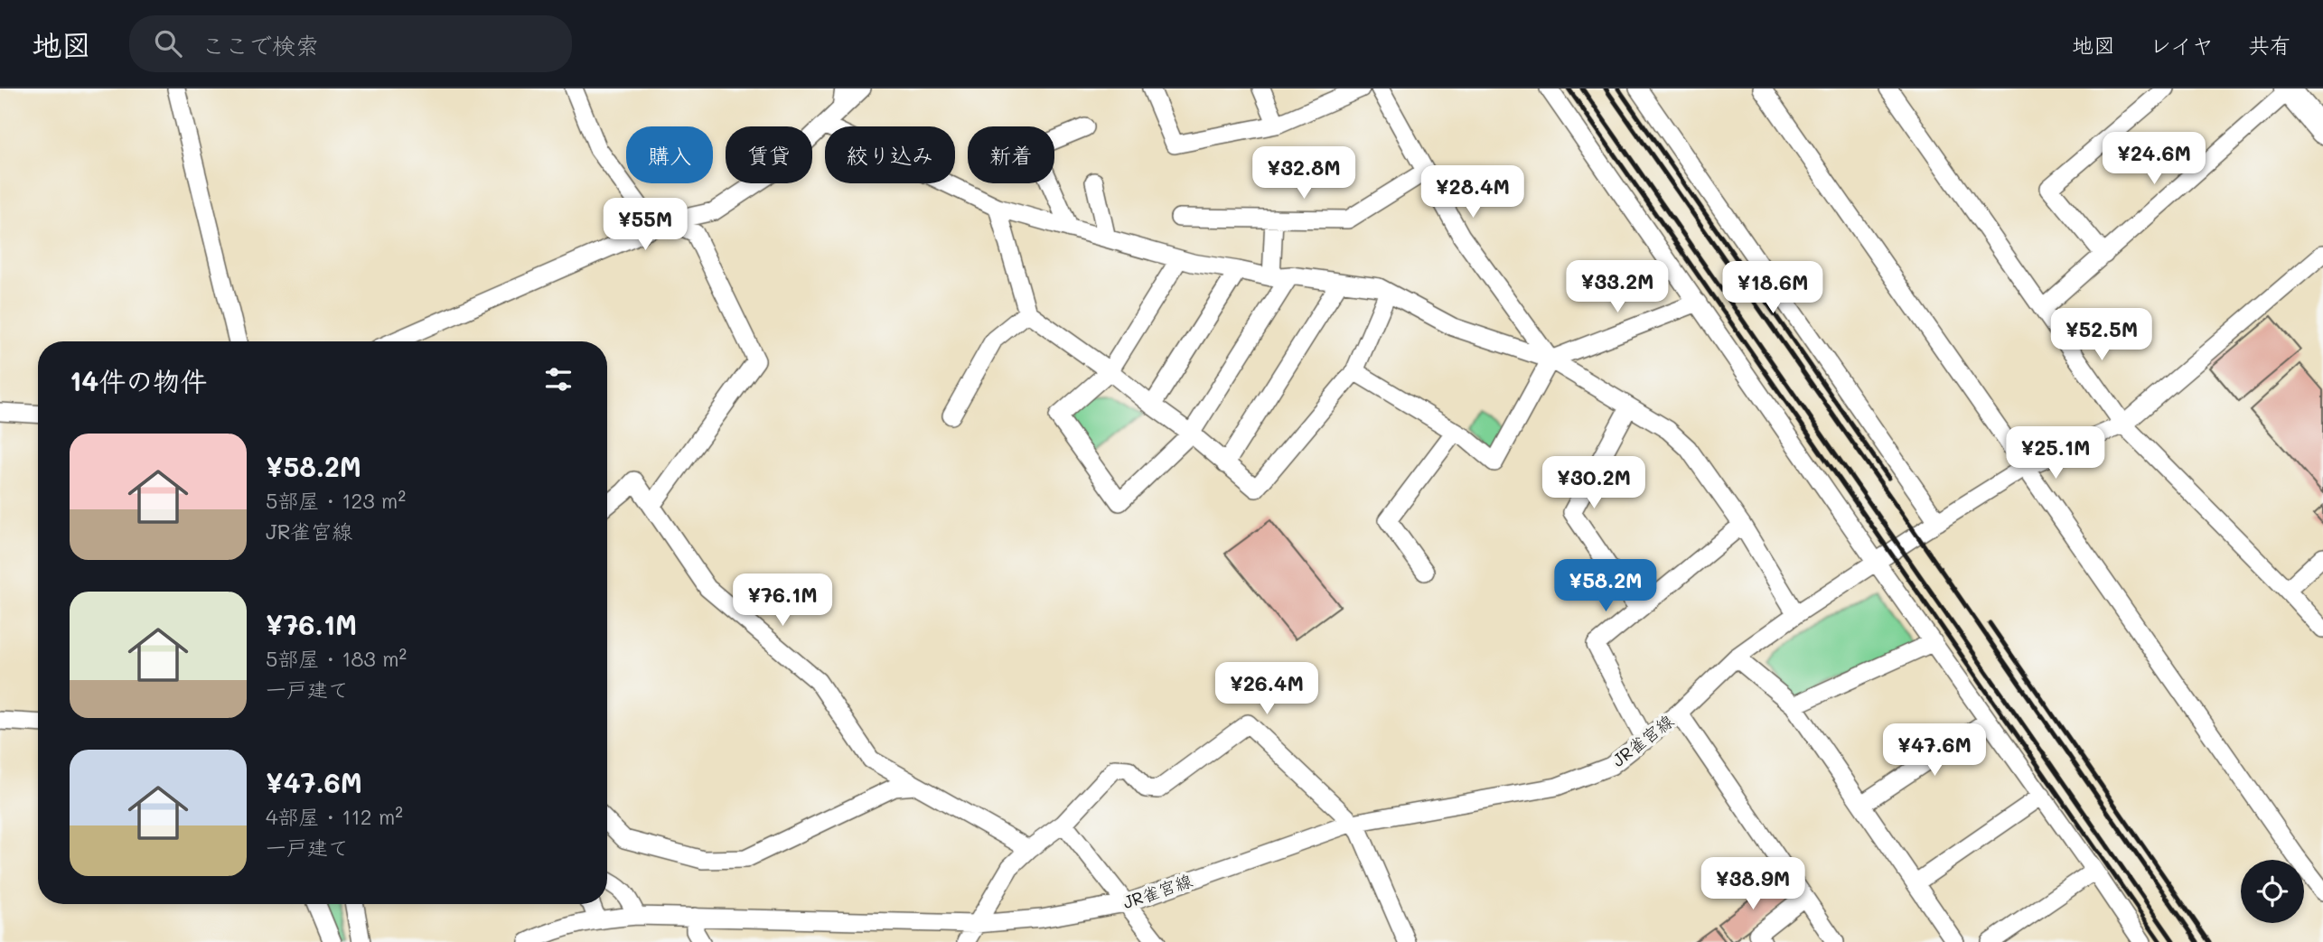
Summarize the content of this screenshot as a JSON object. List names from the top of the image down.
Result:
{
  "streets": {
    "street": ["JR雀宮線"]
  },
  "page": {
    "header": "地図",
    "search": "ここで検索",
    "nav": ["地図", "レイヤ", "共有"],
    "chip": [
      "購入",
      "賃貸",
      "絞り込み",
      "新着"
    ],
    "price": [
      "¥24.6M",
      "¥32.8M",
      "¥28.4M",
      "¥55M",
      "¥33.2M",
      "¥18.6M",
      "¥52.5M",
      "¥25.1M",
      "¥30.2M",
      "¥58.2M",
      "¥76.1M",
      "¥26.4M",
      "¥47.6M",
      "¥38.9M"
    ],
    "heading": "14件の物件",
    "list": [
      {
        "name": "¥58.2M",
        "note": "5部屋 · 123 m² · JR雀宮線"
      },
      {
        "name": "¥76.1M",
        "note": "5部屋 · 183 m² · 一戸建て"
      },
      {
        "name": "¥47.6M",
        "note": "4部屋 · 112 m² · 一戸建て"
      }
    ]
  }
}
